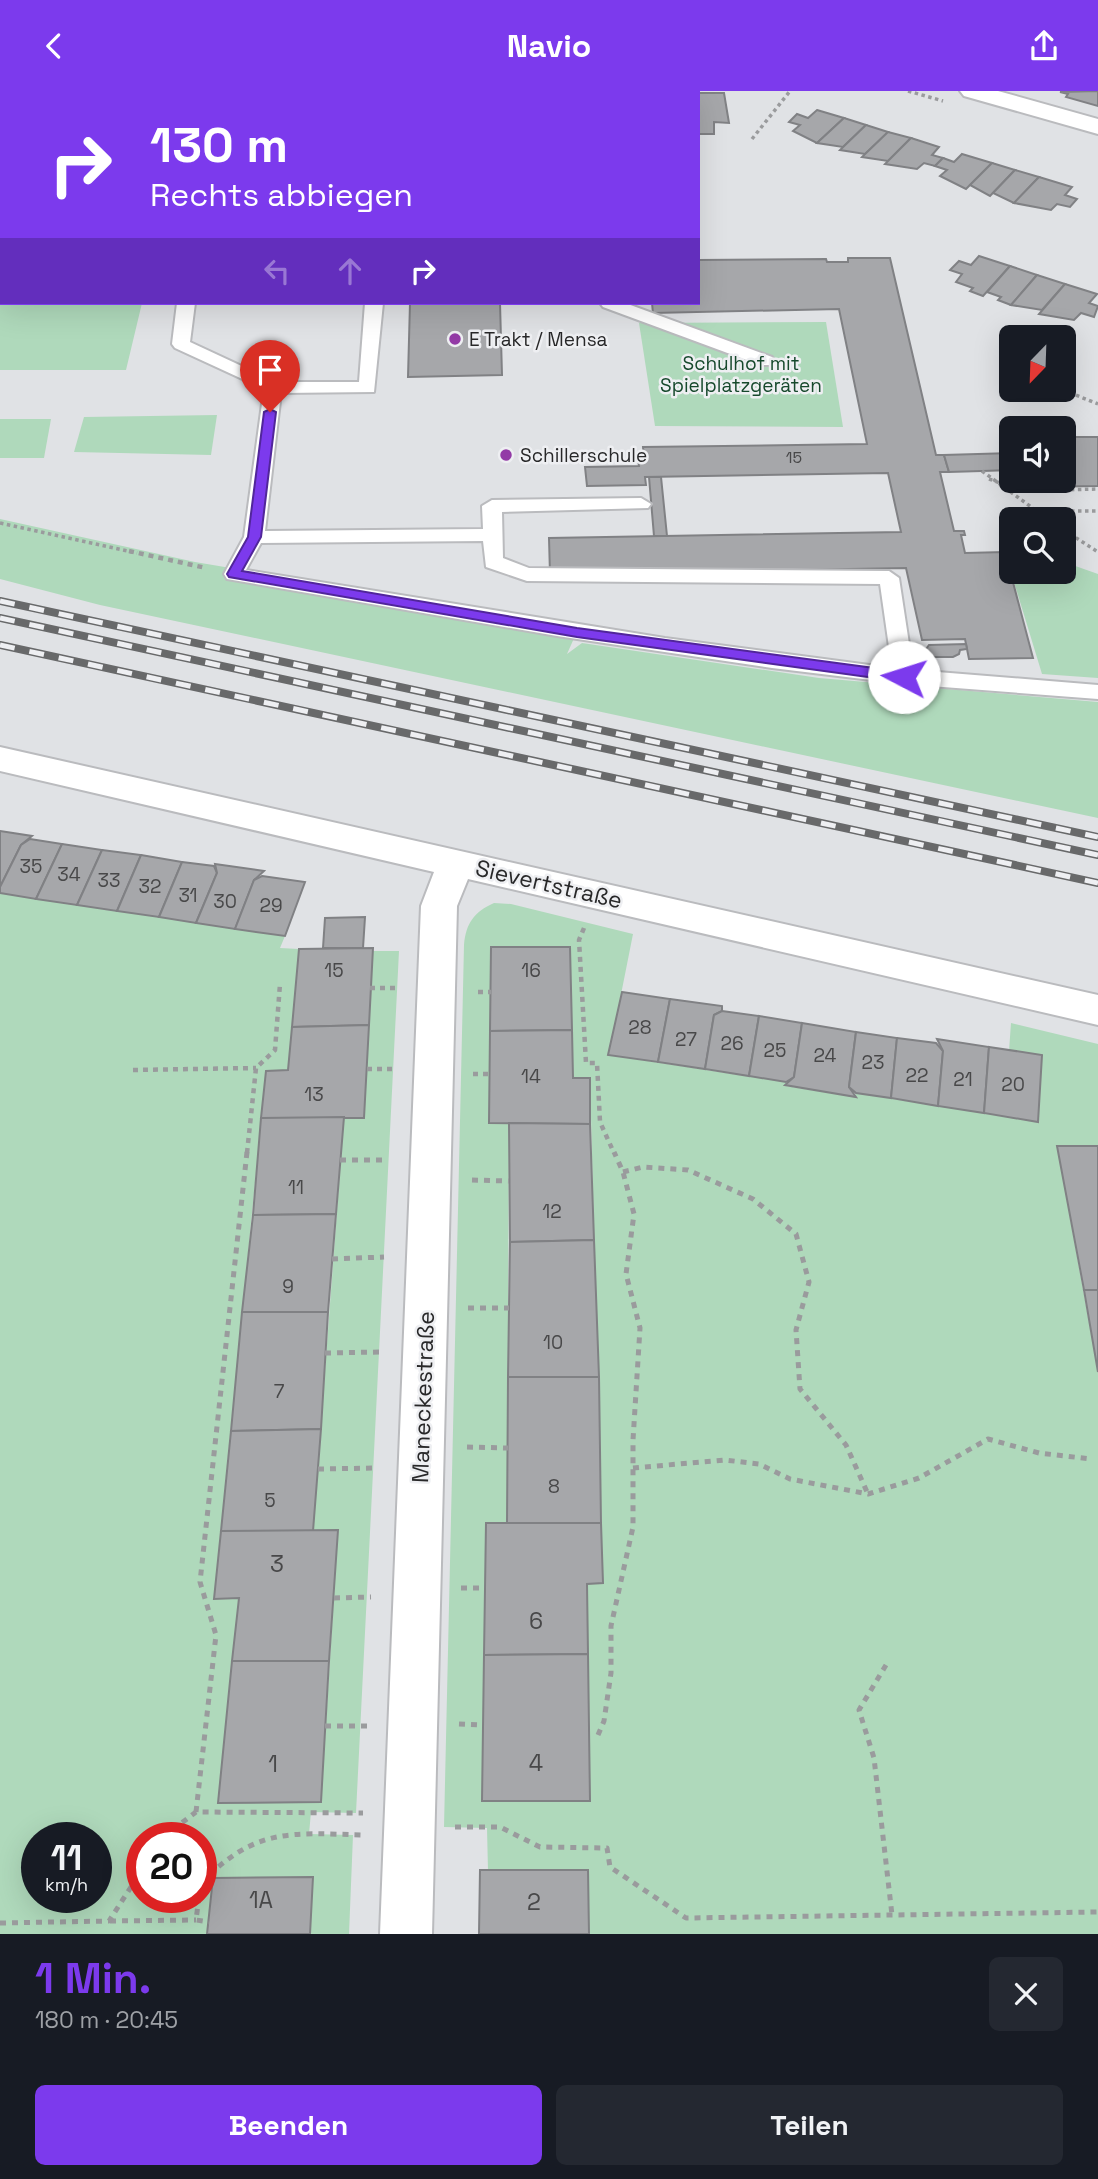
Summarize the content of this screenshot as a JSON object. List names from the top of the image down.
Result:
{
  "streets": {
    "street": ["Sievertstraße", "Maneckestraße"]
  },
  "crossings": [
    ["Sievertstraße", "Maneckestraße"]
  ],
  "parks": ["Schulhof mit Spielplatzgeräten"],
  "places": ["E Trakt / Mensa", "Schillerschule"],
  "house_numbers": [
    "15",
    "35",
    "34",
    "33",
    "32",
    "31",
    "30",
    "29",
    "15",
    "16",
    "28",
    "27",
    "26",
    "25",
    "24",
    "23",
    "22",
    "14",
    "21",
    "20",
    "13",
    "11",
    "12",
    "9",
    "10",
    "7",
    "8",
    "5",
    "3",
    "6",
    "4",
    "1",
    "1A",
    "2"
  ],
  "north": "bottom left",
  "page": {
    "header": "Navio",
    "turn": ["130 m", "Rechts abbiegen"],
    "speed": "11 km/h",
    "limit": "20",
    "heading": ["1 Min.", "180 m · 20:45"],
    "buttons": ["Beenden", "Teilen"]
  }
}
